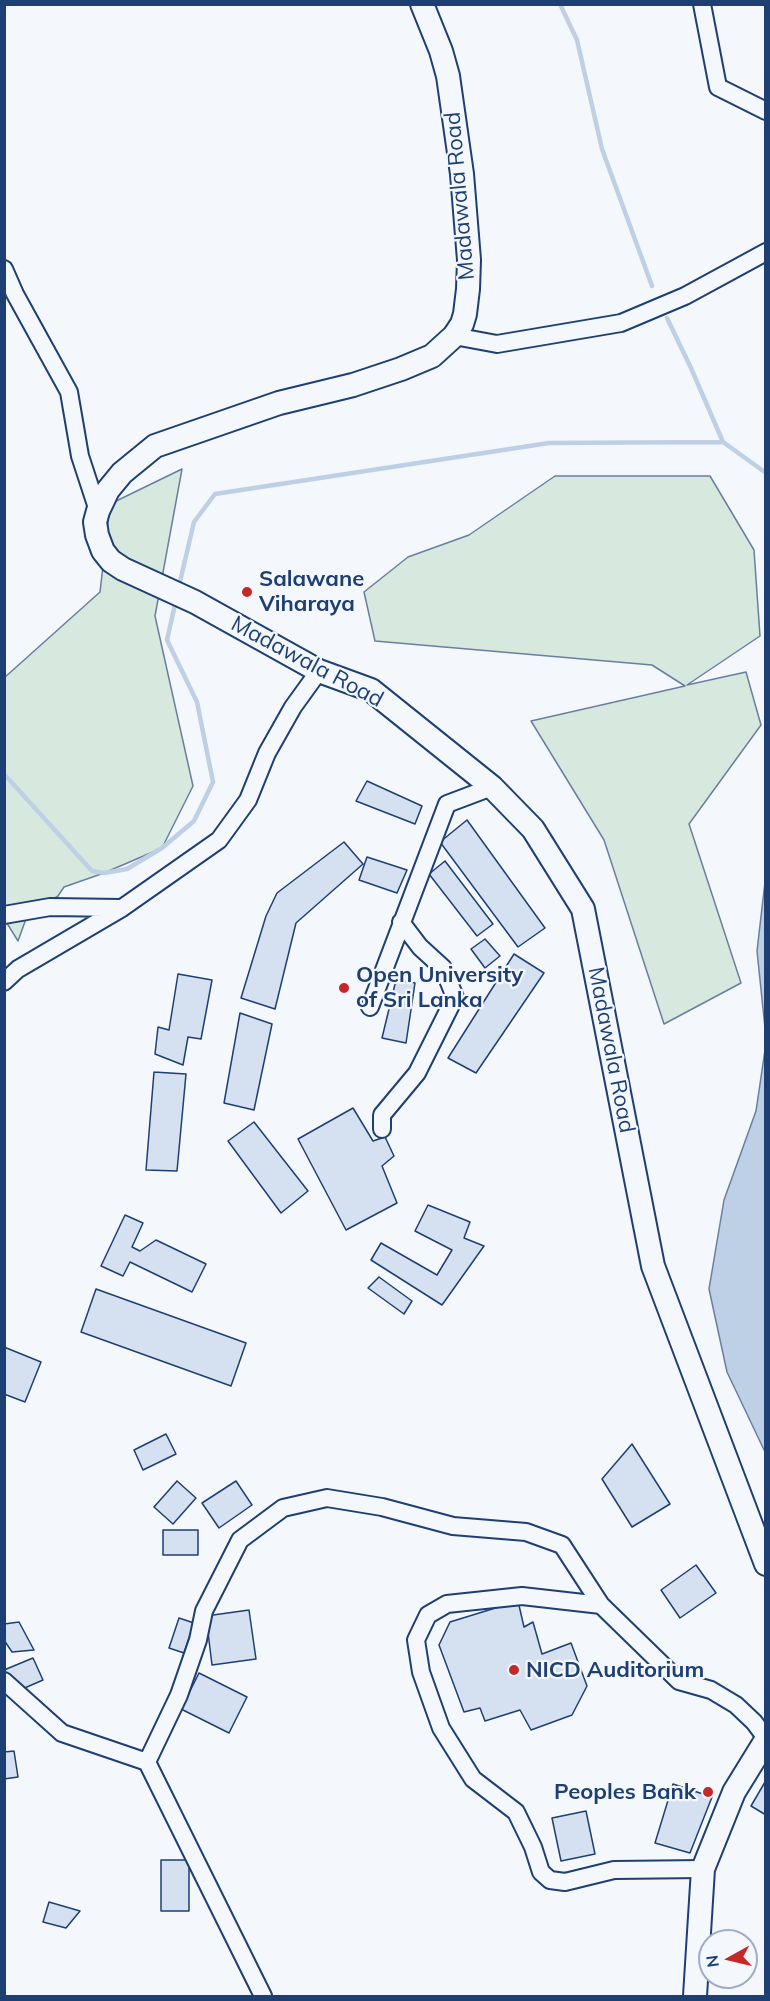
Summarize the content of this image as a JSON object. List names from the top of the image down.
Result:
{
  "streets": {
    "main road": ["Madawala Road"]
  },
  "places": [
    "Salawane Viharaya",
    "Open University of Sri Lanka",
    "NICD Auditorium",
    "Peoples Bank"
  ],
  "north": "left"
}
